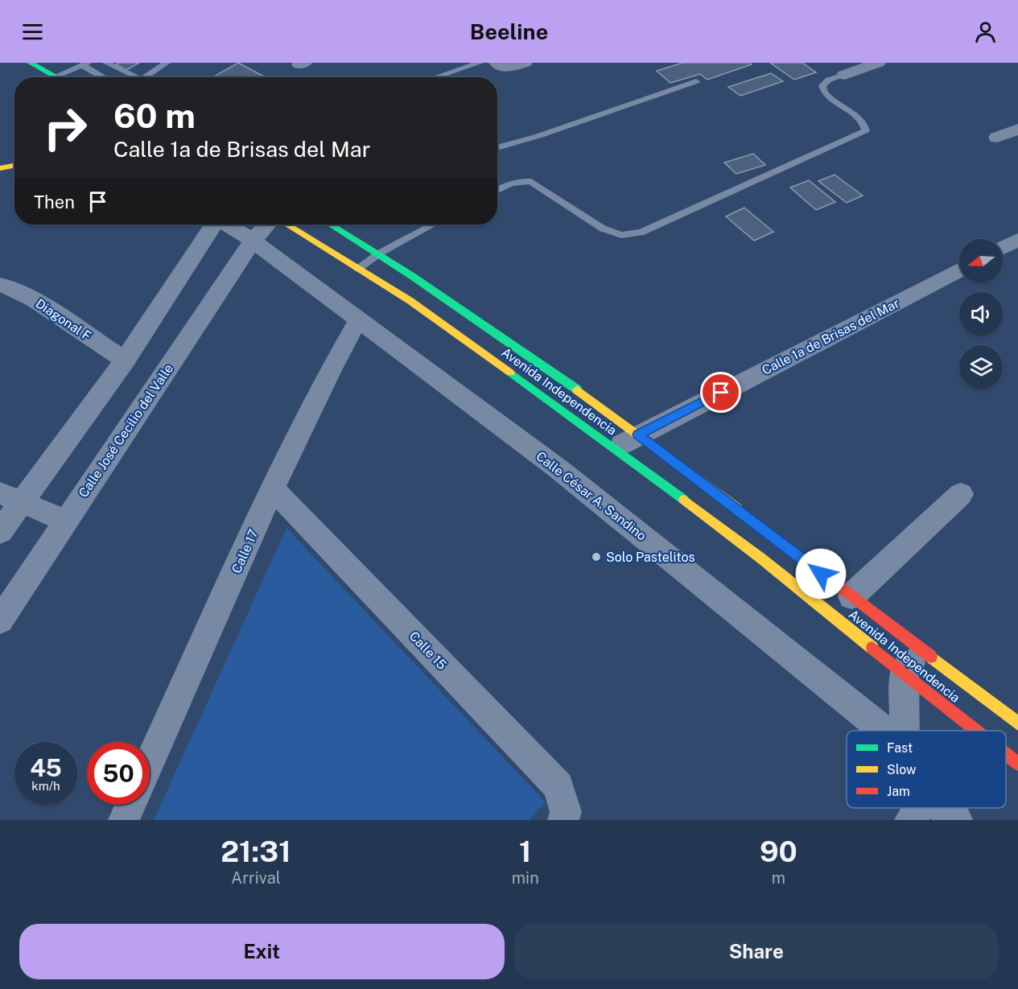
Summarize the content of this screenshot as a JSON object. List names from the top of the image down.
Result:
{
  "streets": {
    "main road": ["Avenida Independencia"],
    "street": [
      "Diagonal F",
      "Calle 1a de Brisas del Mar",
      "Calle José Cecilio del Valle",
      "Calle César A. Sandino",
      "Calle 17",
      "Calle 15"
    ]
  },
  "crossings": [
    ["Calle 1a de Brisas del Mar", "Avenida Independencia"],
    ["Calle José Cecilio del Valle", "Calle César A. Sandino"],
    ["Calle César A. Sandino", "Calle 17"],
    ["Calle 17", "Calle 15"]
  ],
  "places": ["Solo Pastelitos"],
  "legend": ["Fast", "Slow", "Jam"],
  "north": "left",
  "page": {
    "header": "Beeline",
    "turn": ["60 m", "Calle 1a de Brisas del Mar"],
    "then": "Then",
    "speed": "45 km/h",
    "limit": "50",
    "eta": [
      "21:31",
      "Arrival",
      "1",
      "min",
      "90",
      "m"
    ],
    "buttons": ["Exit", "Share"]
  }
}
